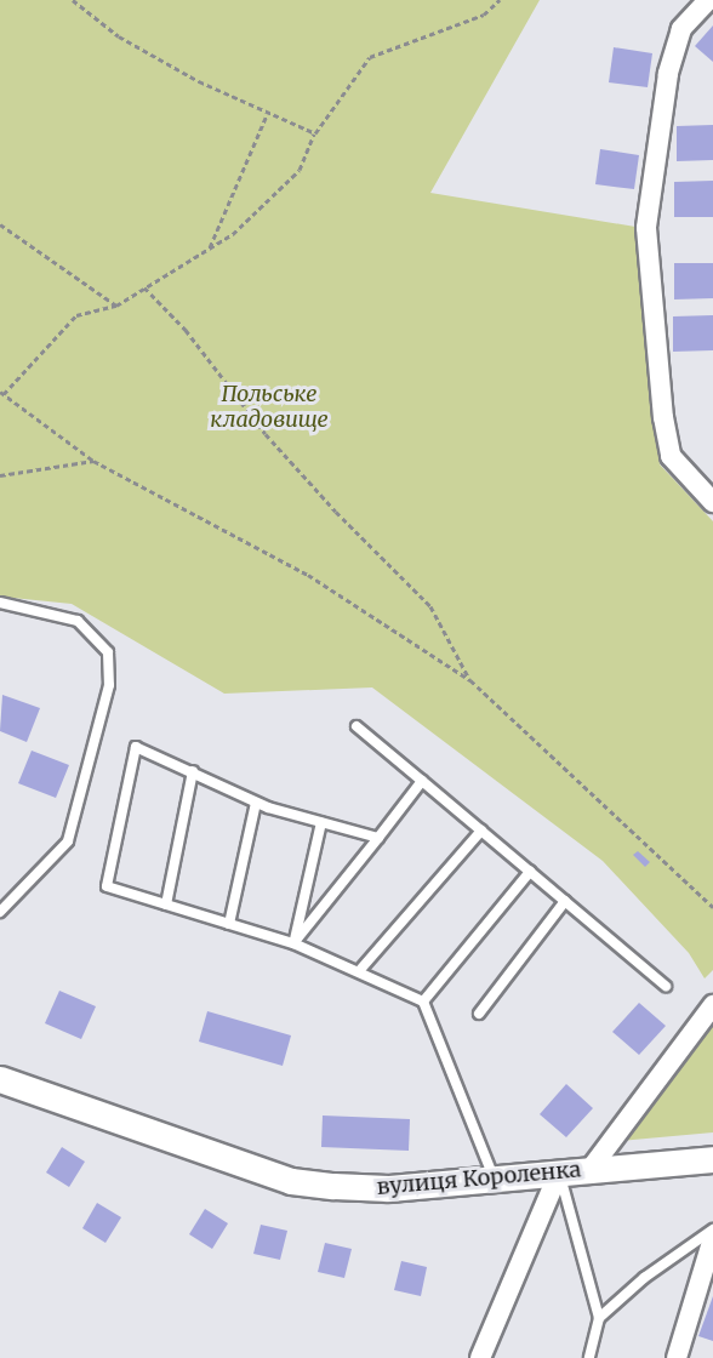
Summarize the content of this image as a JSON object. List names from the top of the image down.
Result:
{
  "streets": {
    "street": ["вулиця Короленка"]
  },
  "parks": ["Польське кладовище"]
}
